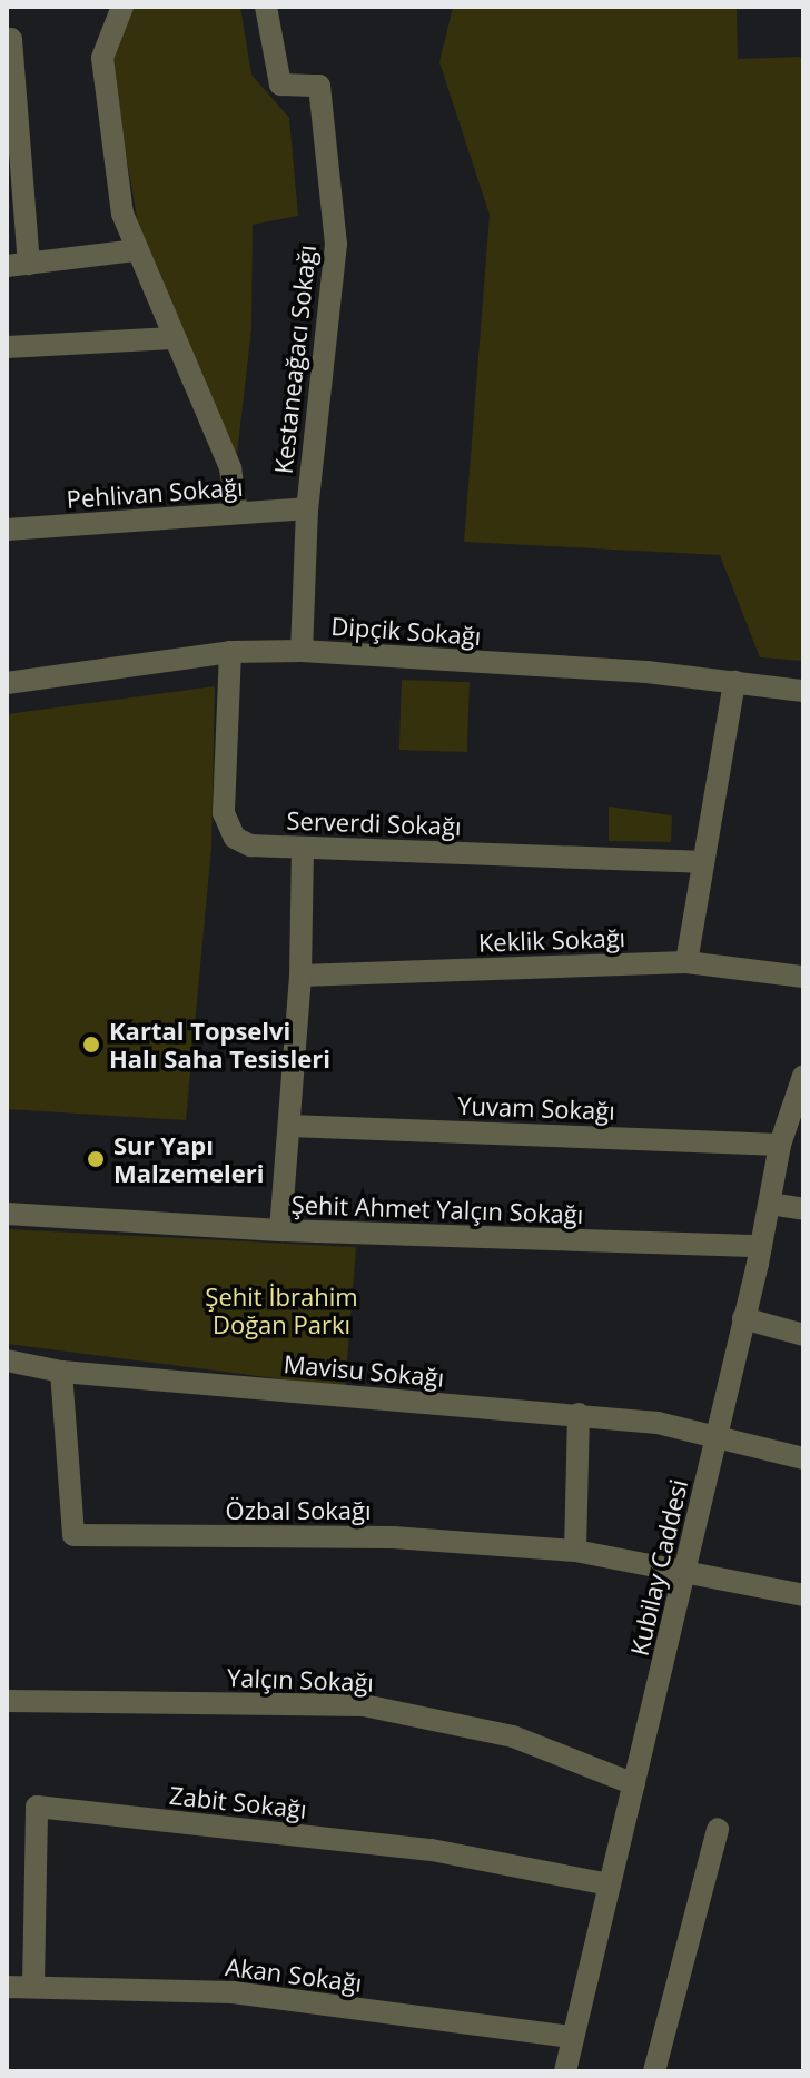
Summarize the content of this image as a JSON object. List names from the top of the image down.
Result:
{
  "streets": {
    "street": [
      "Kestaneağacı Sokağı",
      "Pehlivan Sokağı",
      "Dipçik Sokağı",
      "Serverdi Sokağı",
      "Keklik Sokağı",
      "Yuvam Sokağı",
      "Şehit Ahmet Yalçın Sokağı",
      "Mavisu Sokağı",
      "Özbal Sokağı",
      "Kubilay Caddesi",
      "Yalçın Sokağı",
      "Zabit Sokağı",
      "Akan Sokağı"
    ]
  },
  "crossings": [
    ["Kestaneağacı Sokağı", "Pehlivan Sokağı"],
    ["Kestaneağacı Sokağı", "Dipçik Sokağı"],
    ["Dipçik Sokağı", "Serverdi Sokağı"],
    ["Yuvam Sokağı", "Kubilay Caddesi"],
    ["Şehit Ahmet Yalçın Sokağı", "Kubilay Caddesi"],
    ["Mavisu Sokağı", "Özbal Sokağı"],
    ["Mavisu Sokağı", "Kubilay Caddesi"],
    ["Özbal Sokağı", "Kubilay Caddesi"],
    ["Kubilay Caddesi", "Yalçın Sokağı"],
    ["Kubilay Caddesi", "Zabit Sokağı"],
    ["Kubilay Caddesi", "Akan Sokağı"],
    ["Zabit Sokağı", "Akan Sokağı"]
  ],
  "parks": ["Şehit İbrahim Doğan Parkı"],
  "places": ["Kartal Topselvi Halı Saha Tesisleri", "Sur Yapı Malzemeleri"]
}
